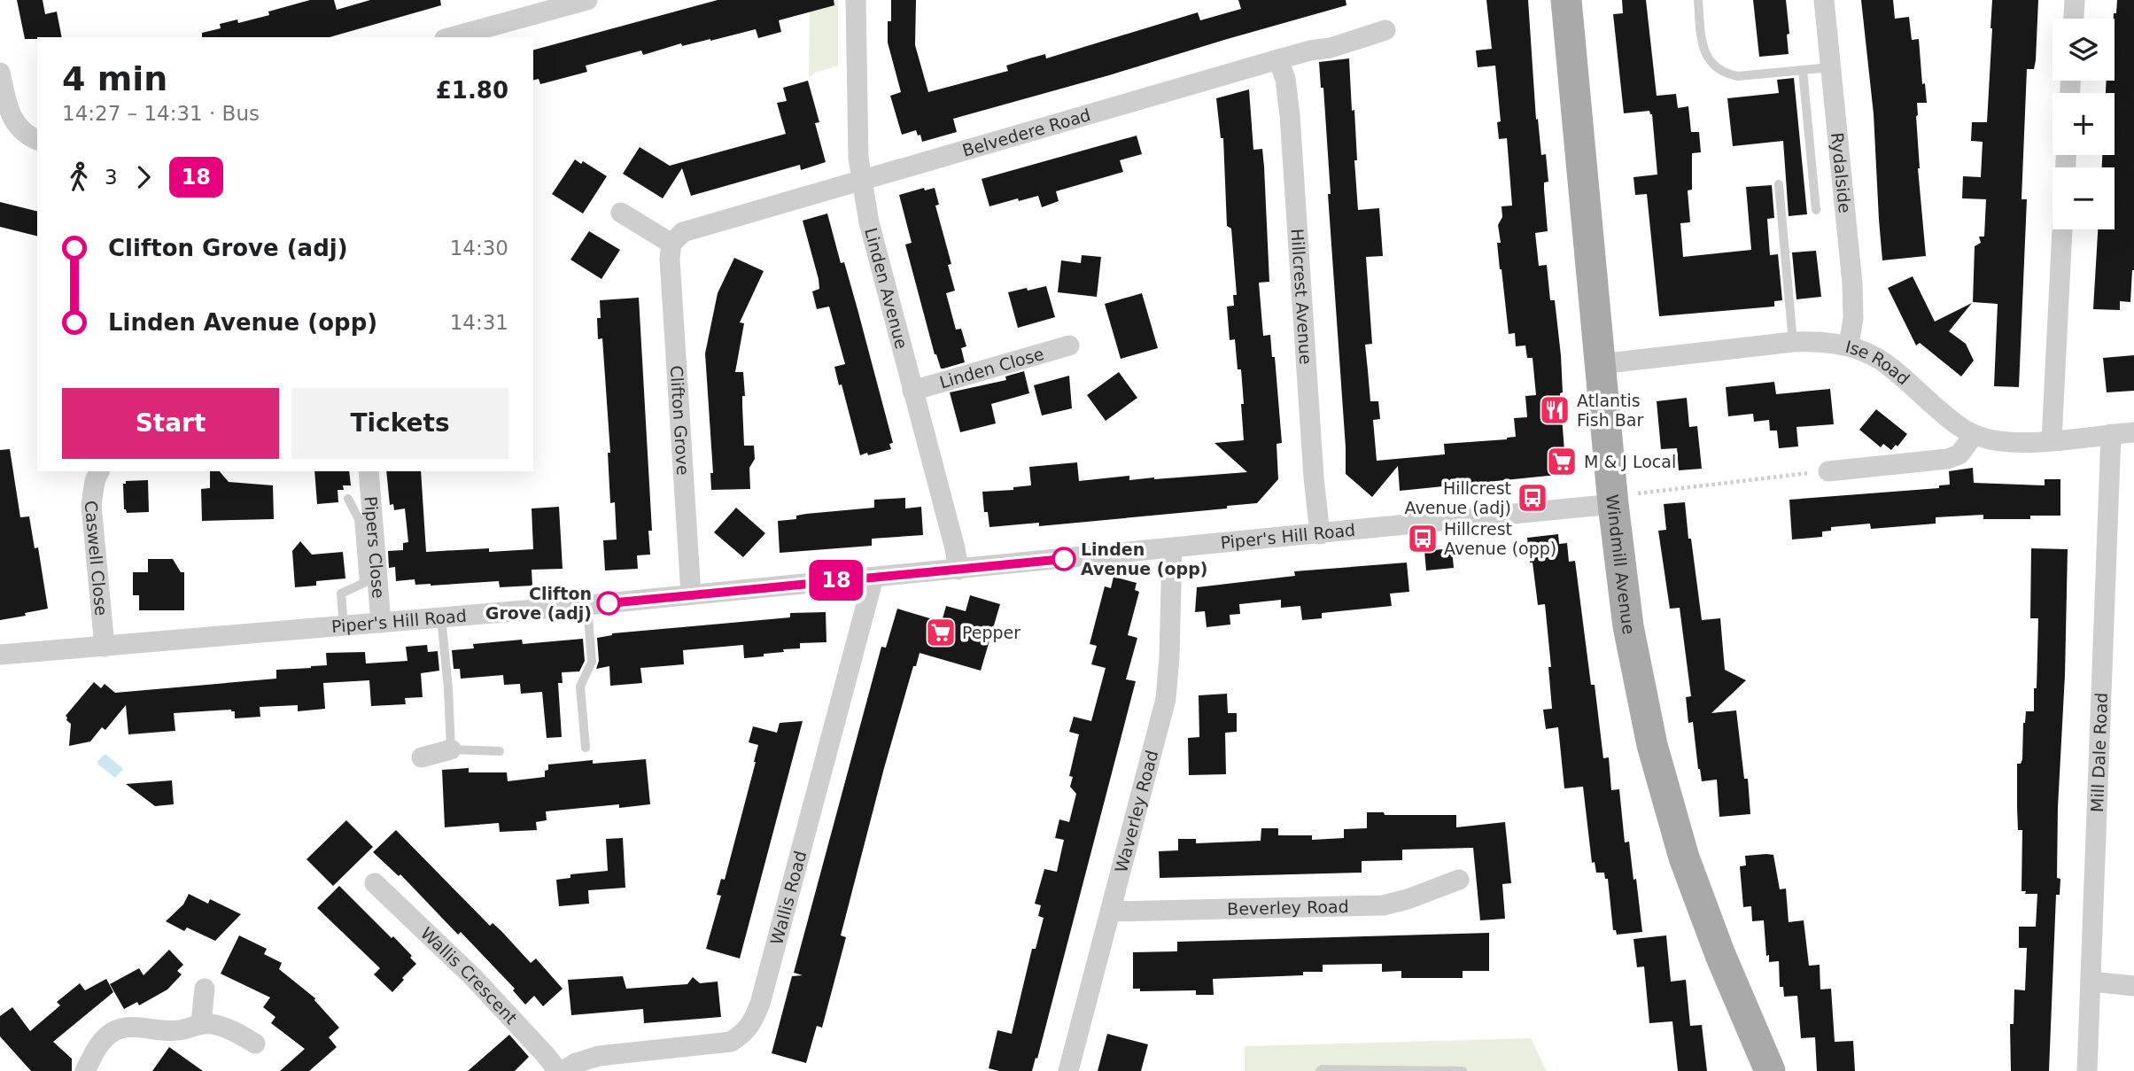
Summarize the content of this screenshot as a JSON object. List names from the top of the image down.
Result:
{
  "streets": {
    "main road": ["Windmill Avenue"],
    "street": [
      "Belvedere Road",
      "Rydalside",
      "Linden Avenue",
      "Hillcrest Avenue",
      "Ise Road",
      "Linden Close",
      "Clifton Grove",
      "Piper's Hill Road",
      "Pipers Close",
      "Caswell Close",
      "Mill Dale Road",
      "Waverley Road",
      "Wallis Road",
      "Beverley Road",
      "Wallis Crescent"
    ]
  },
  "crossings": [
    ["Belvedere Road", "Linden Avenue"],
    ["Belvedere Road", "Hillcrest Avenue"],
    ["Belvedere Road", "Clifton Grove"],
    ["Rydalside", "Ise Road"],
    ["Linden Avenue", "Linden Close"],
    ["Linden Avenue", "Piper's Hill Road"],
    ["Hillcrest Avenue", "Piper's Hill Road"],
    ["Ise Road", "Windmill Avenue"],
    ["Ise Road", "Mill Dale Road"],
    ["Clifton Grove", "Piper's Hill Road"],
    ["Piper's Hill Road", "Pipers Close"],
    ["Piper's Hill Road", "Caswell Close"],
    ["Piper's Hill Road", "Windmill Avenue"],
    ["Piper's Hill Road", "Waverley Road"],
    ["Piper's Hill Road", "Wallis Road"],
    ["Waverley Road", "Beverley Road"]
  ],
  "places": {
    "restaurant": ["Atlantis Fish Bar"],
    "supermarket": ["M & J Local", "Pepper"],
    "bus stop": ["Hillcrest Avenue (adj)", "Hillcrest Avenue (opp)"],
    "other": ["Linden Avenue (opp)", "Clifton Grove (adj)"]
  },
  "lines": ["bus line 18"],
  "page": {
    "on_map": "18",
    "map_buttons": ["+", "−"],
    "heading": ["4 min", "14:27 – 14:31 · Bus", "£1.80"],
    "legs": ["3", "18"],
    "list": [
      {
        "name": "Clifton Grove (adj)",
        "value": "14:30"
      },
      {
        "name": "Linden Avenue (opp)",
        "value": "14:31"
      }
    ],
    "buttons": ["Start", "Tickets"]
  }
}
